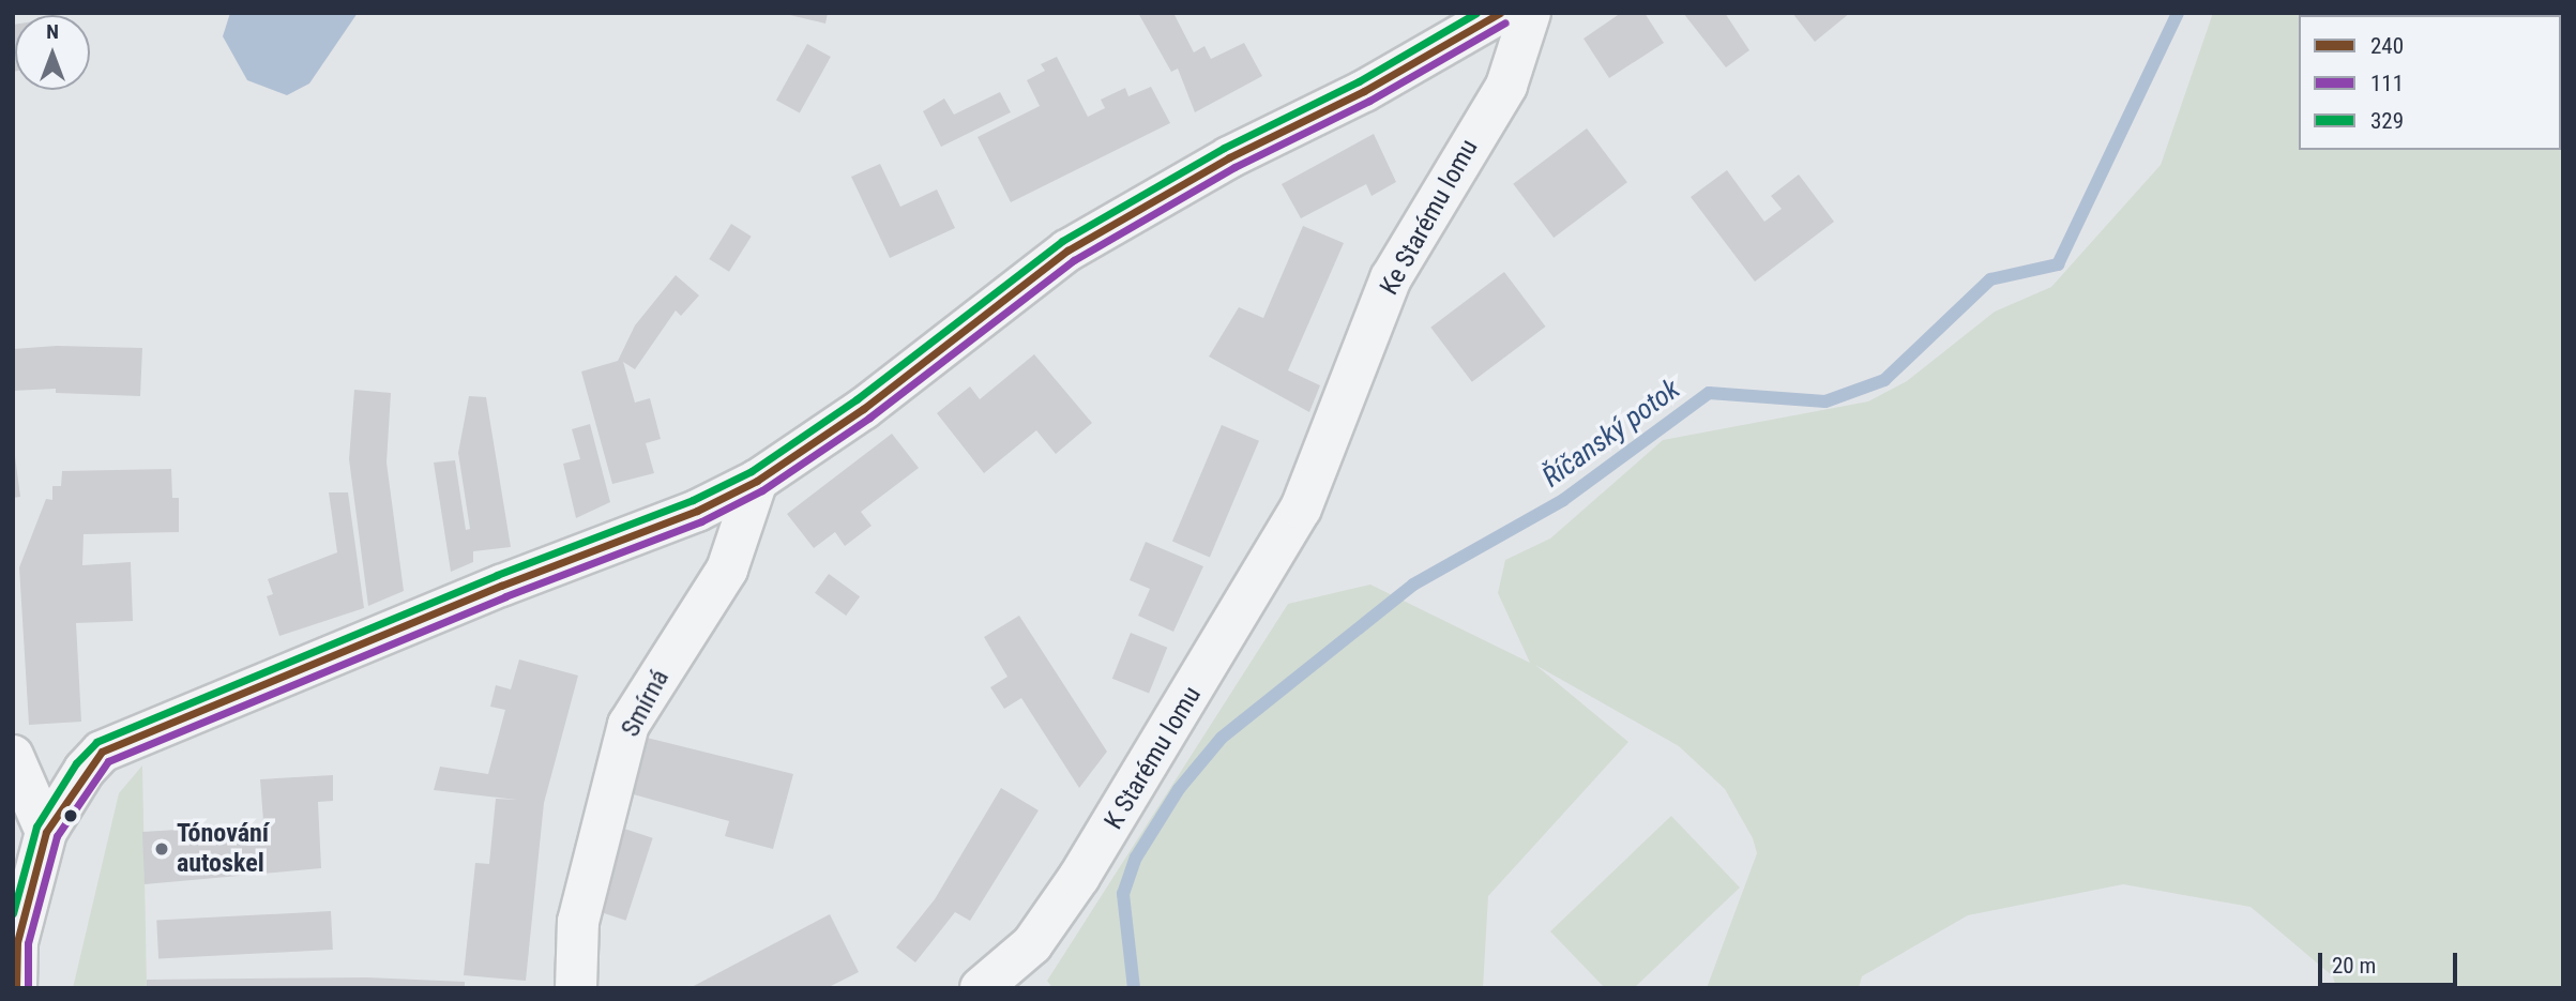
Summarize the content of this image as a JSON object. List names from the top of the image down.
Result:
{
  "streets": {
    "street": ["Ke Starému lomu", "Smírná", "K Starému lomu"]
  },
  "crossings": [
    ["Ke Starému lomu", "K Starému lomu"]
  ],
  "water": ["Říčanský potok"],
  "places": ["Tónování autoskel"],
  "lines": ["transit line 240", "transit line 329", "transit line 111"],
  "legend": ["240", "111", "329"],
  "scale_bar": "20 m",
  "north": "top"
}
